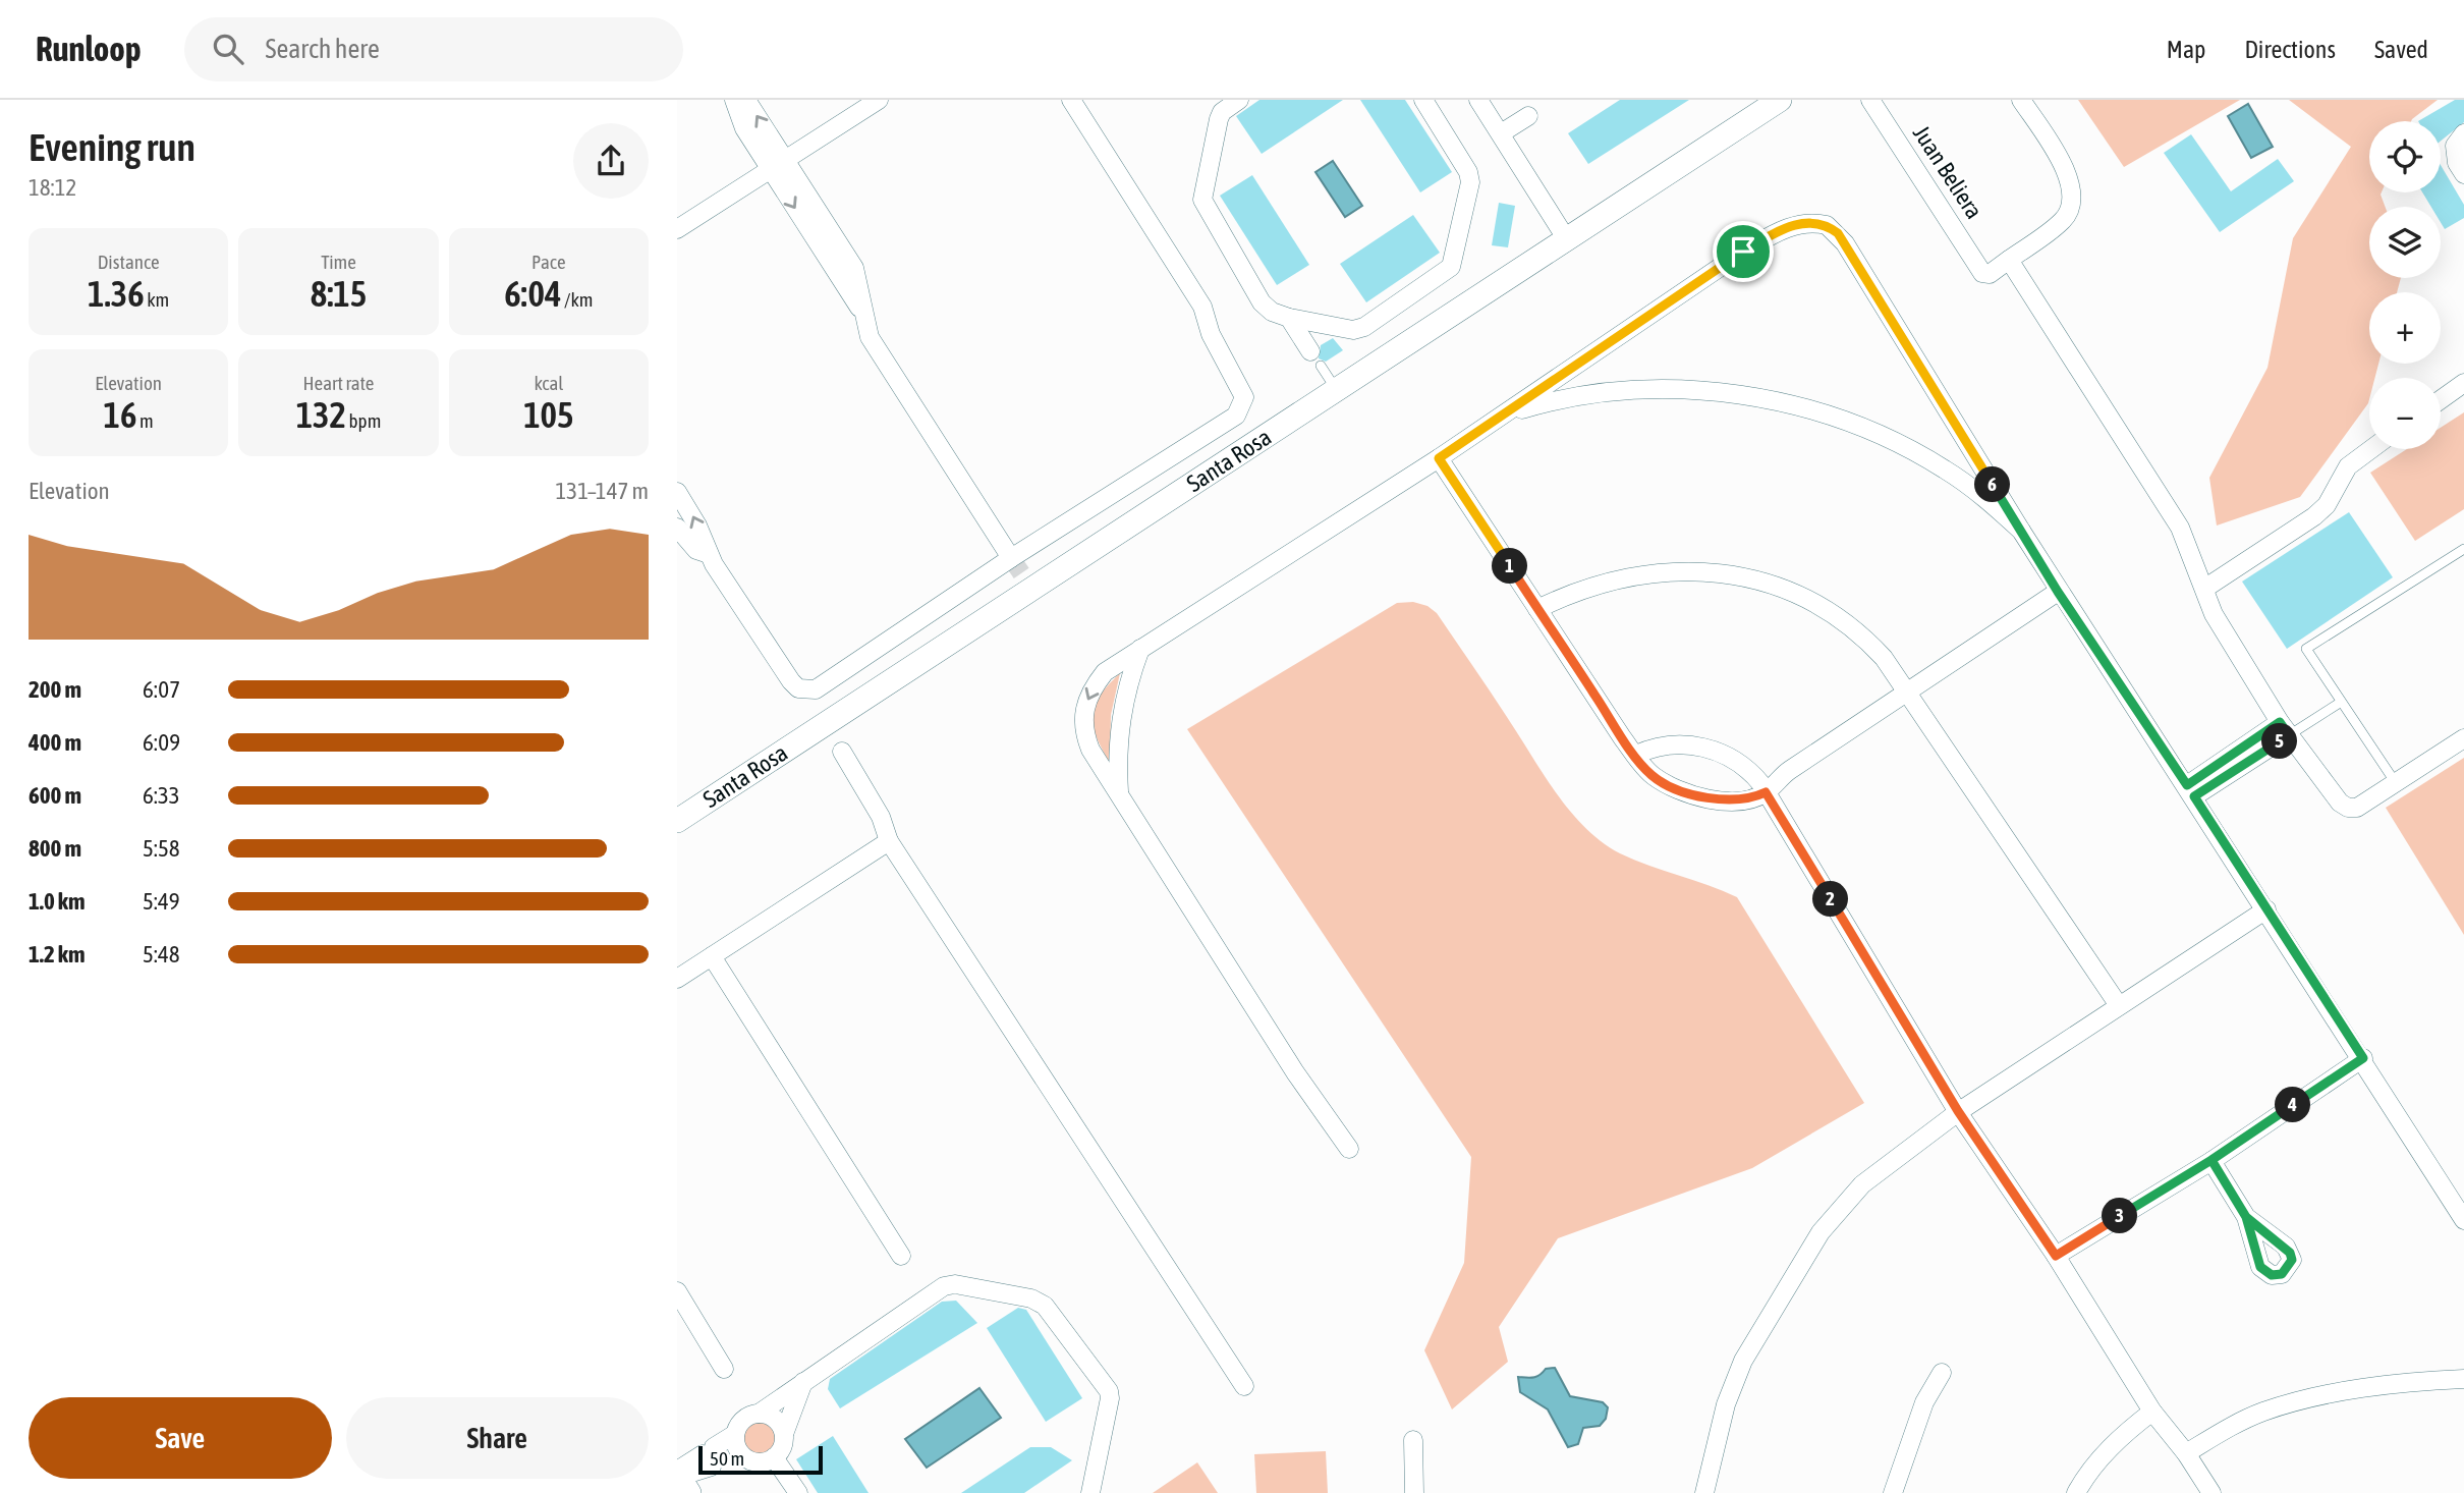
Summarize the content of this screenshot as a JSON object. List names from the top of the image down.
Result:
{
  "streets": {
    "street": ["Juan Beliera", "Santa Rosa"]
  },
  "scale_bar": "50 m",
  "page": {
    "header": "Runloop",
    "search": "Search here",
    "nav": ["Map", "Directions", "Saved"],
    "heading": ["Evening run", "18:12"],
    "map_buttons": ["+", "−"],
    "stats": [
      ["Distance", "1.36 km"],
      ["Time", "8:15"],
      ["Pace", "6:04 /km"],
      ["Elevation", "16 m"],
      ["Heart rate", "132 bpm"],
      ["kcal", "105"]
    ],
    "chart": ["Elevation", "131–147 m"],
    "pins": [
      "6",
      "1",
      "5",
      "2",
      "4",
      "3"
    ],
    "list": [
      {
        "name": "200 m",
        "note": "6:07"
      },
      {
        "name": "400 m",
        "note": "6:09"
      },
      {
        "name": "600 m",
        "note": "6:33"
      },
      {
        "name": "800 m",
        "note": "5:58"
      },
      {
        "name": "1.0 km",
        "note": "5:49"
      },
      {
        "name": "1.2 km",
        "note": "5:48"
      }
    ],
    "buttons": ["Save", "Share"],
    "scale": "50 m"
  }
}
